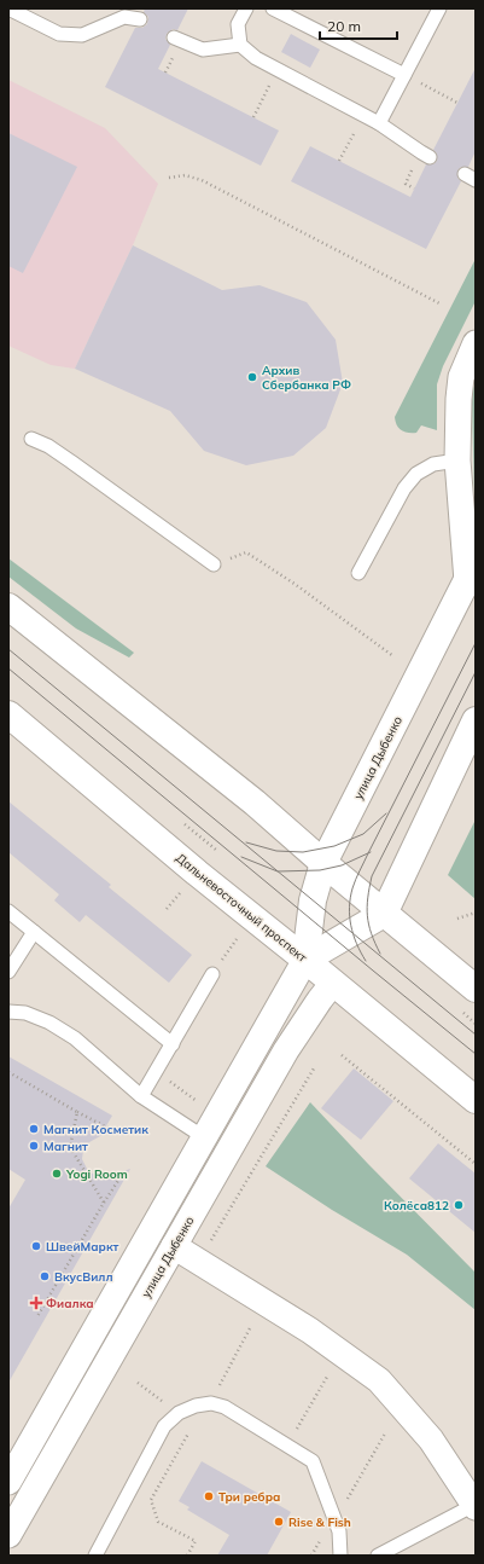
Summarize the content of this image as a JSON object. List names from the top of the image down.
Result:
{
  "streets": {
    "main road": ["улица Дыбенко", "Дальневосточный проспект"]
  },
  "crossings": [
    ["улица Дыбенко", "Дальневосточный проспект"]
  ],
  "places": {
    "other": [
      "Архив Сбербанка РФ",
      "Магнит Косметик",
      "Магнит",
      "Yogi Room",
      "Колёса812",
      "ШвейМаркт",
      "ВкусВилл",
      "Три ребра",
      "Rise & Fish"
    ],
    "health": ["Фиалка"]
  },
  "scale_bar": "20 m"
}
